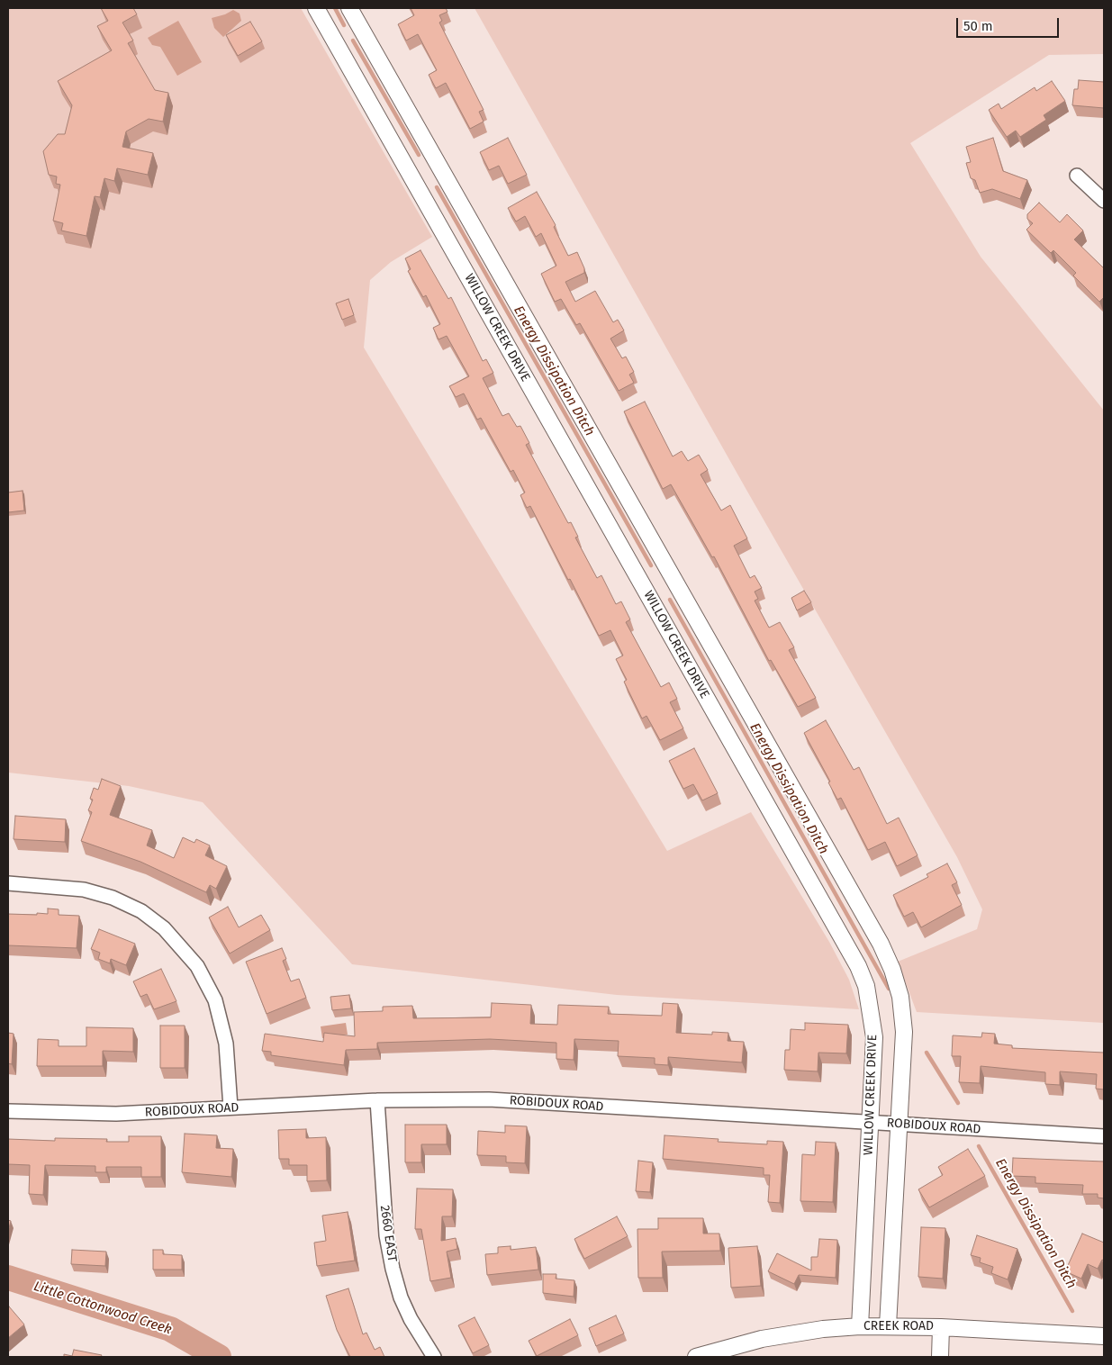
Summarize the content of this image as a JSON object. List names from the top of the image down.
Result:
{
  "streets": {
    "street": [
      "WILLOW CREEK DRIVE",
      "ROBIDOUX ROAD",
      "2660 EAST",
      "CREEK ROAD"
    ]
  },
  "crossings": [
    ["WILLOW CREEK DRIVE", "ROBIDOUX ROAD"],
    ["WILLOW CREEK DRIVE", "CREEK ROAD"],
    ["ROBIDOUX ROAD", "2660 EAST"]
  ],
  "water": ["Energy Dissipation Ditch", "Little Cottonwood Creek"],
  "scale_bar": "50 m"
}
